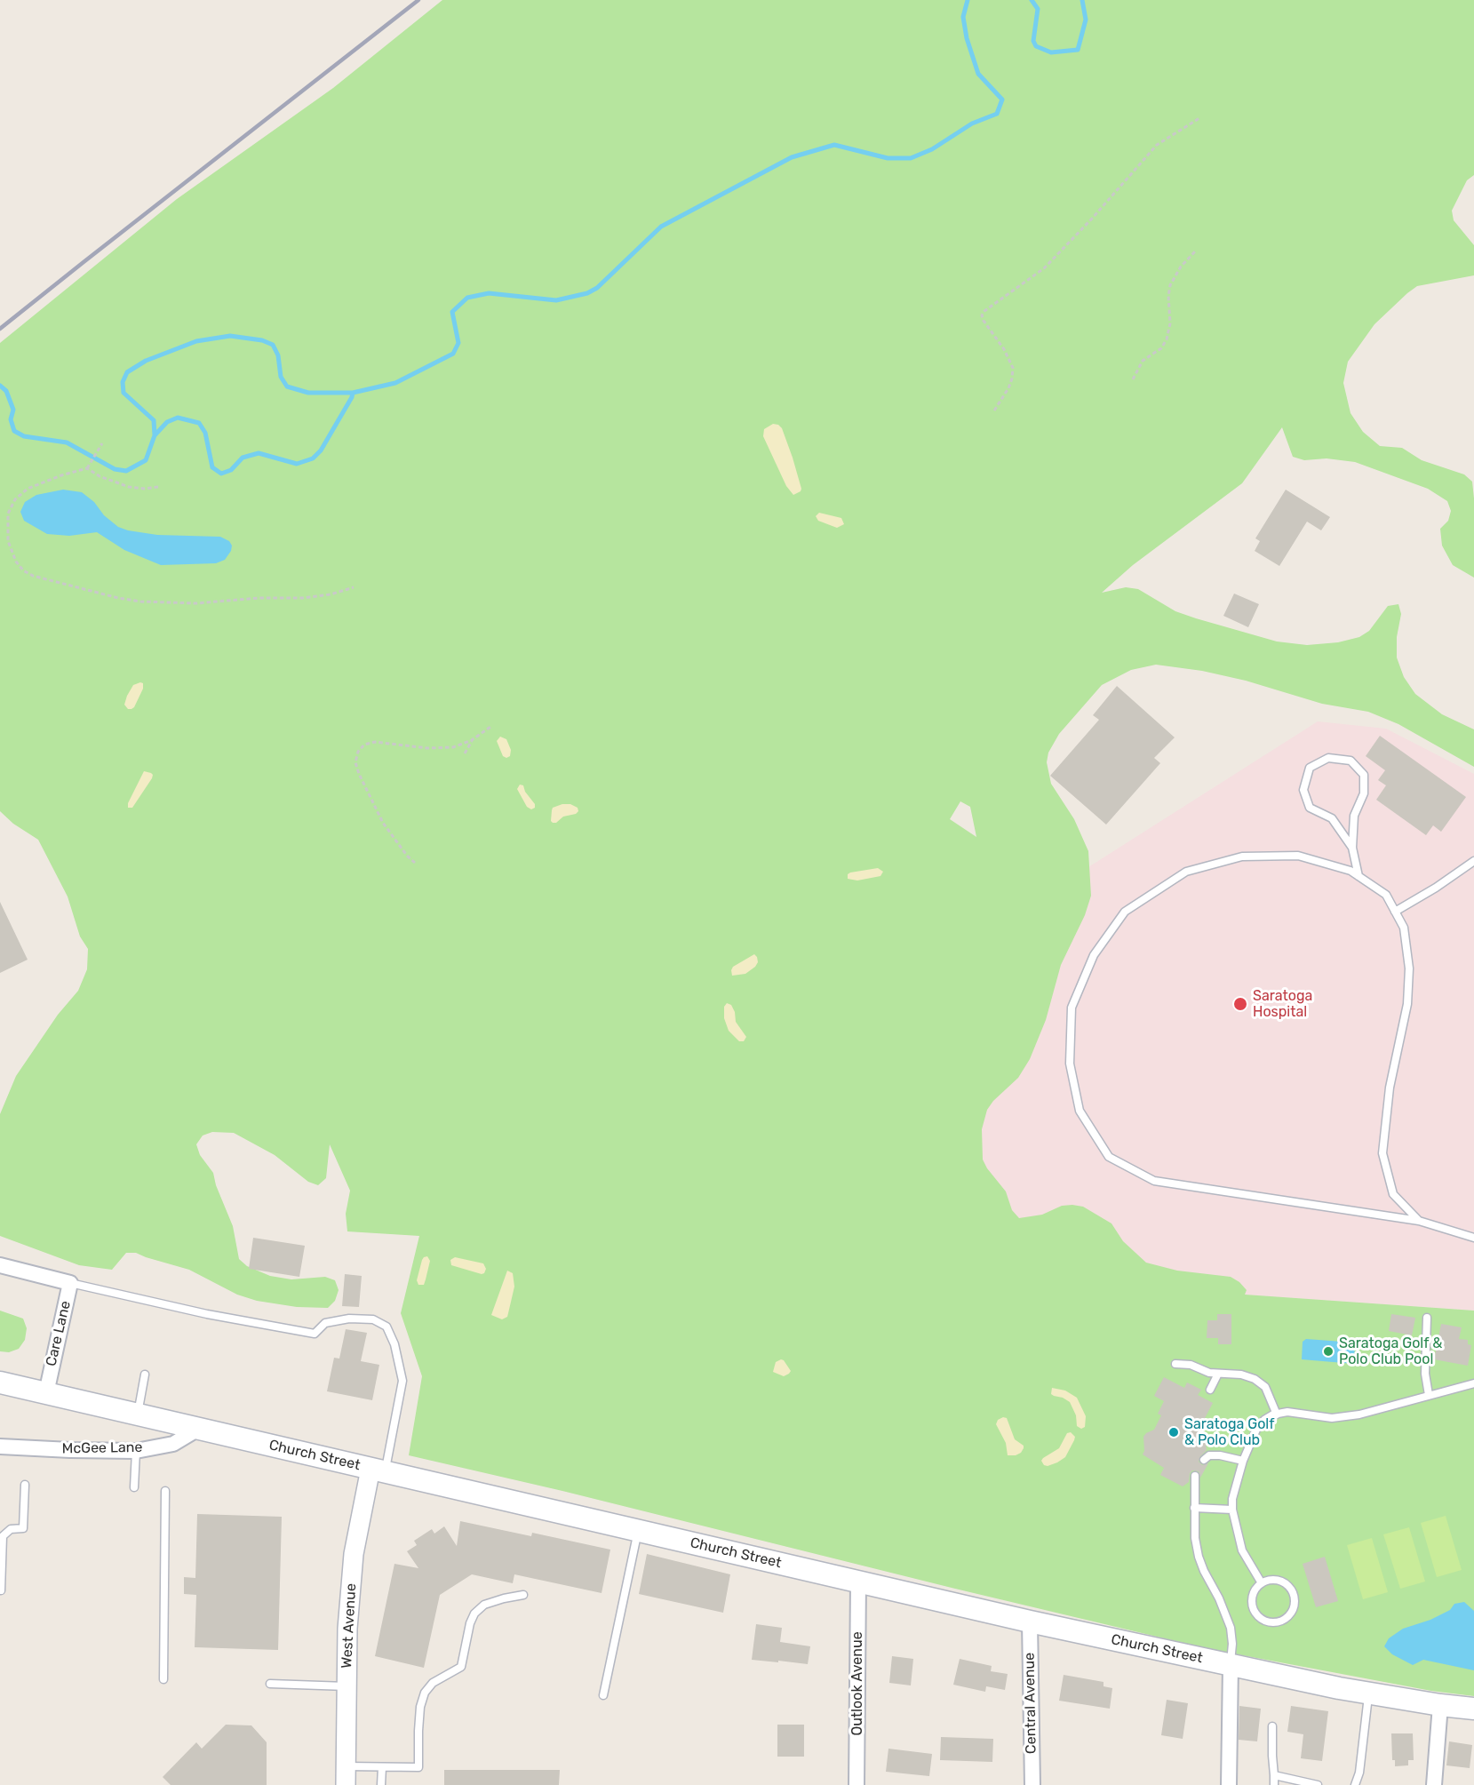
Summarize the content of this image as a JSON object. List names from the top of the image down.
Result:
{
  "streets": {
    "main road": ["Church Street"],
    "street": [
      "Care Lane",
      "McGee Lane",
      "West Avenue",
      "Outlook Avenue",
      "Central Avenue"
    ]
  },
  "crossings": [
    ["Care Lane", "Church Street"],
    ["McGee Lane", "Church Street"],
    ["Church Street", "West Avenue"],
    ["Church Street", "Outlook Avenue"],
    ["Church Street", "Central Avenue"]
  ],
  "places": ["Saratoga Hospital", "Saratoga Golf & Polo Club Pool", "Saratoga Golf & Polo Club"]
}
